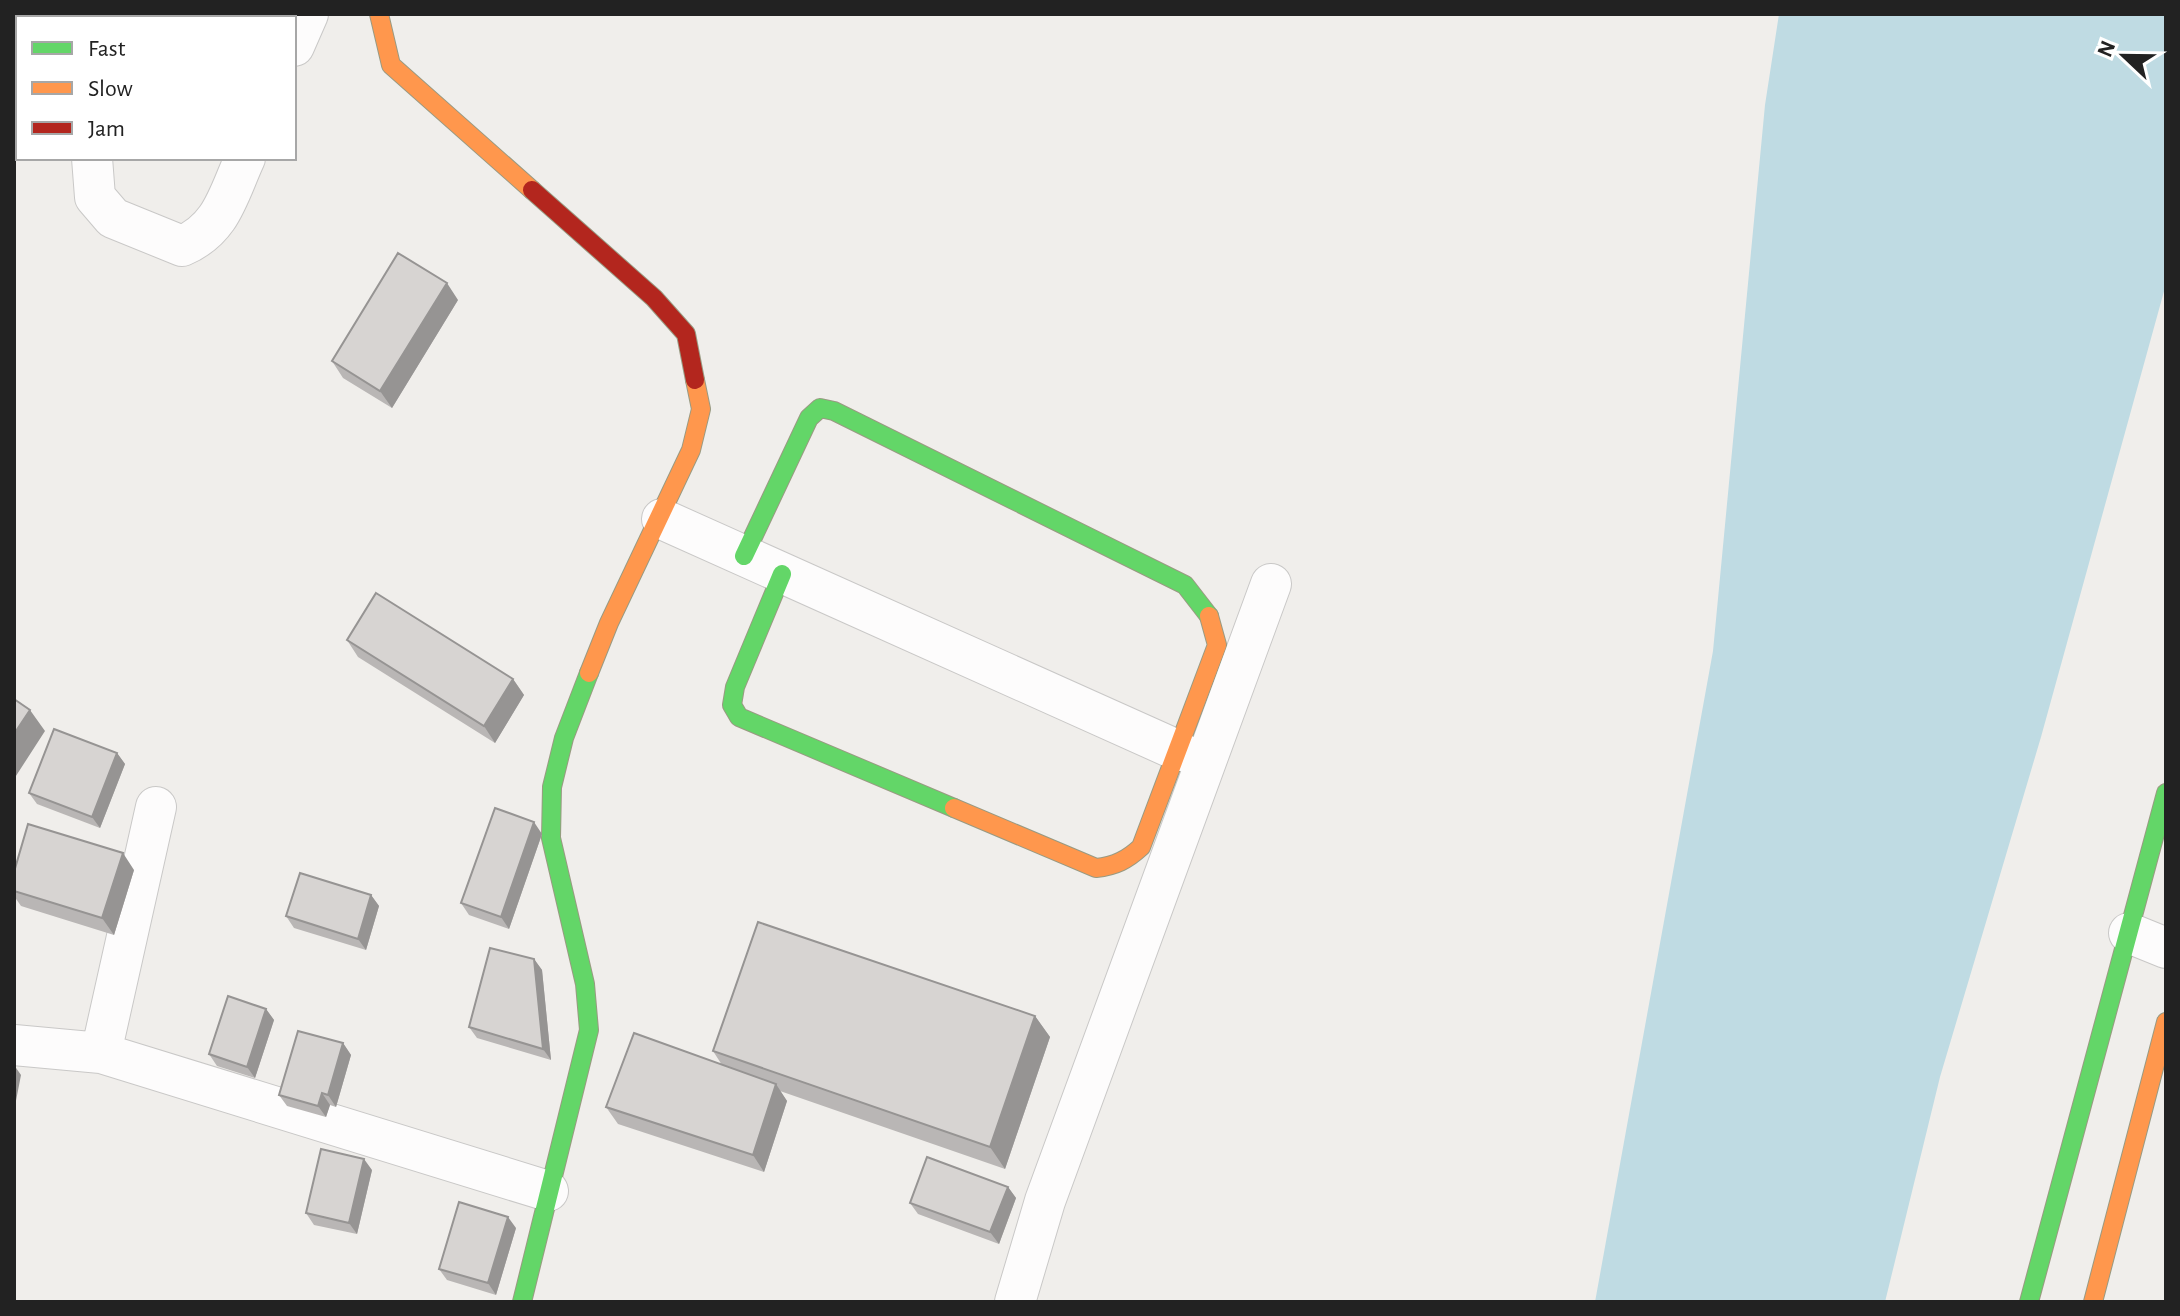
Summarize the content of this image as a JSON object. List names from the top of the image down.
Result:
{
  "legend": ["Fast", "Slow", "Jam"],
  "north": "left"
}
